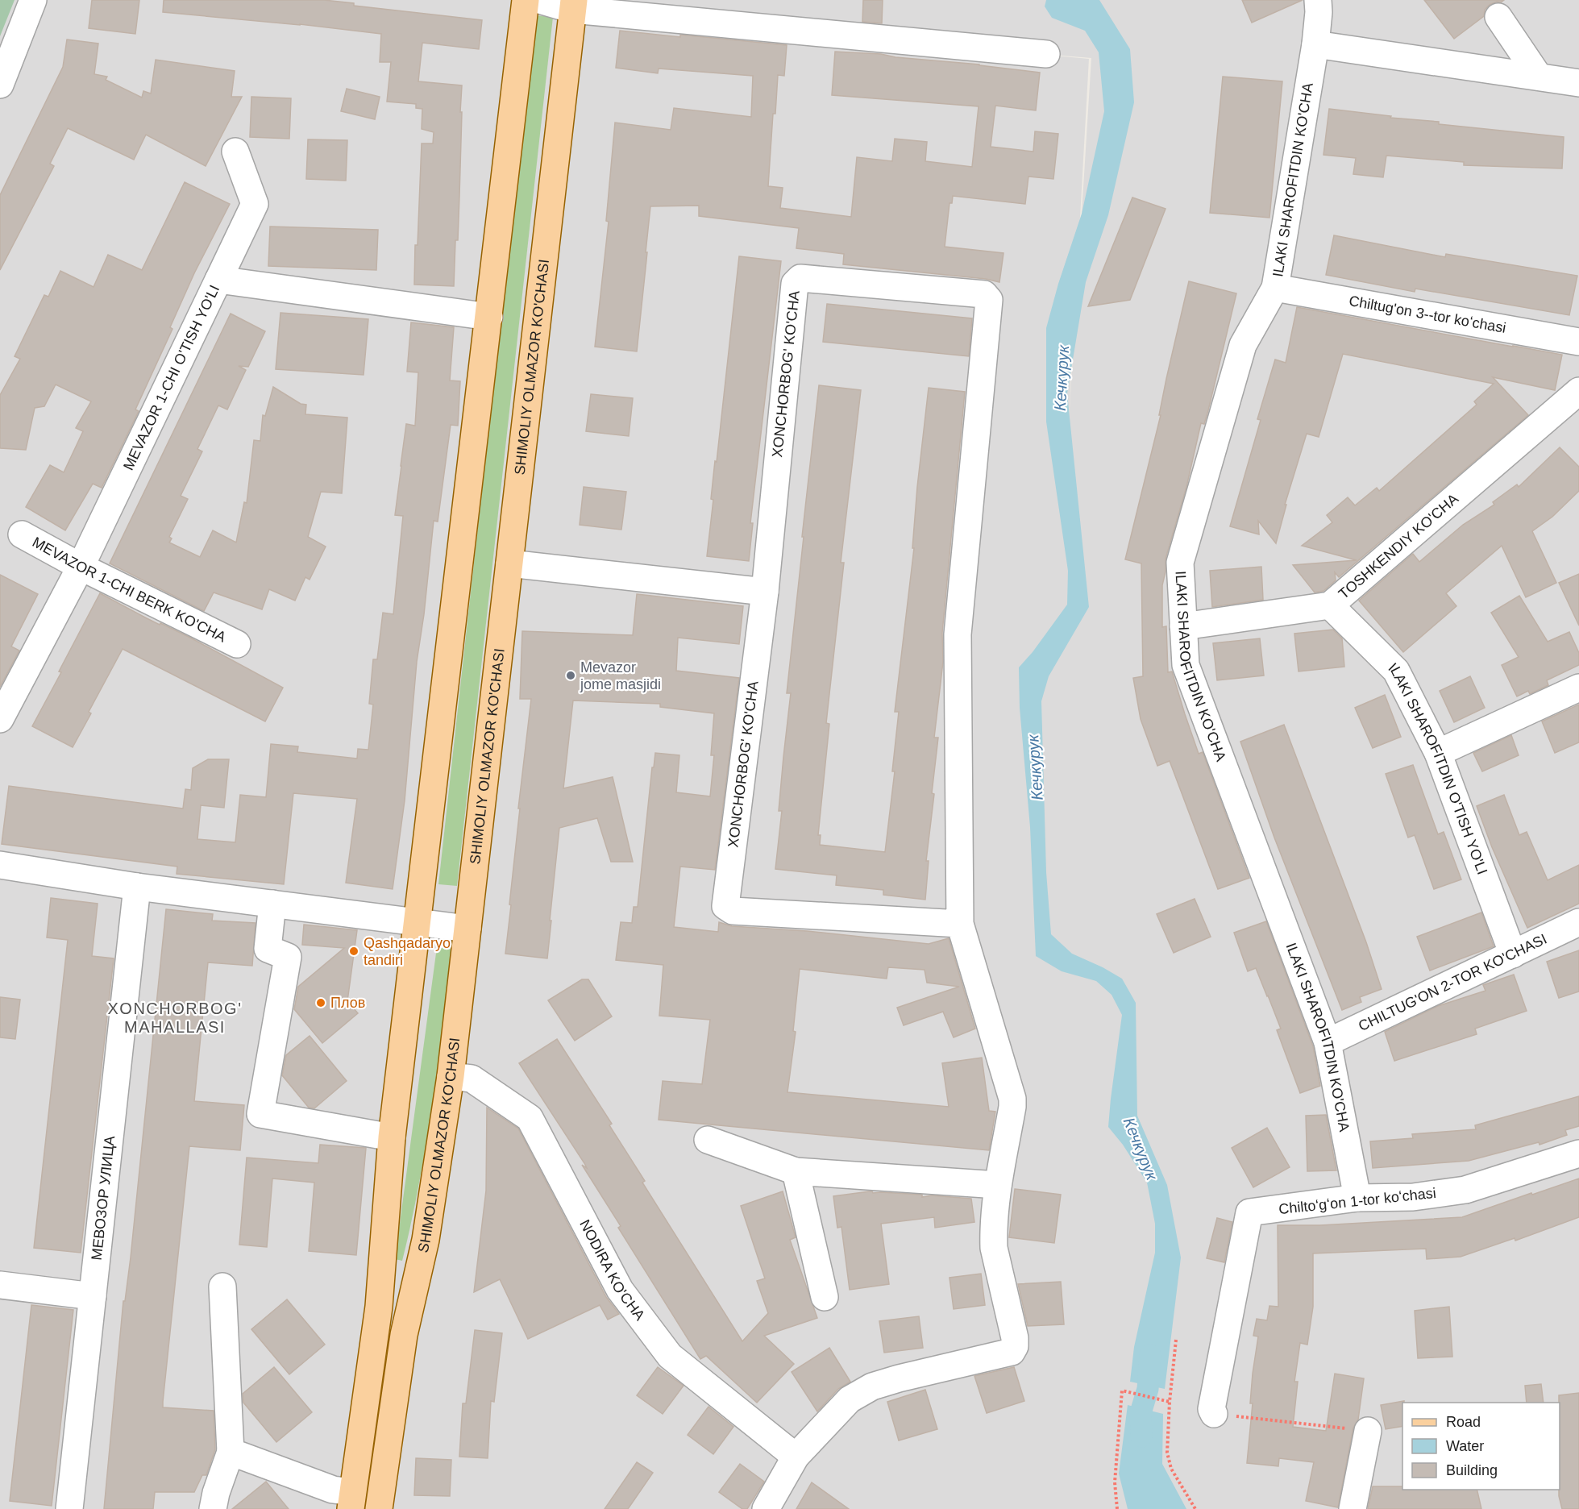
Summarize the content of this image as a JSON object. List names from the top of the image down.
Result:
{
  "streets": {
    "main road": ["SHIMOLIY OLMAZOR KO'CHASI"],
    "street": [
      "ILAKI SHAROFITDIN KO'CHA",
      "Chiltug'on 3--tor koʻchasi",
      "XONCHORBOG' KO'CHA",
      "MEVAZOR 1-CHI O'TISH YO'LI",
      "TOSHKENDIY KO'CHA",
      "MEVAZOR 1-CHI BERK KO'CHA",
      "ILAKI SHAROFITDIN O'TISH YO'LI",
      "CHILTUG'ON 2-TOR KO'CHASI",
      "МЕВОЗОР УЛИЦА",
      "Chiltoʻgʻon 1-tor koʻchasi",
      "NODIRA KO'CHA"
    ]
  },
  "crossings": [
    ["ILAKI SHAROFITDIN KO'CHA", "Chiltug'on 3--tor koʻchasi"],
    ["ILAKI SHAROFITDIN KO'CHA", "TOSHKENDIY KO'CHA"],
    ["ILAKI SHAROFITDIN KO'CHA", "CHILTUG'ON 2-TOR KO'CHASI"],
    ["ILAKI SHAROFITDIN KO'CHA", "Chiltoʻgʻon 1-tor koʻchasi"],
    ["SHIMOLIY OLMAZOR KO'CHASI", "NODIRA KO'CHA"],
    ["XONCHORBOG' KO'CHA", "NODIRA KO'CHA"],
    ["MEVAZOR 1-CHI O'TISH YO'LI", "MEVAZOR 1-CHI BERK KO'CHA"],
    ["TOSHKENDIY KO'CHA", "ILAKI SHAROFITDIN O'TISH YO'LI"],
    ["ILAKI SHAROFITDIN O'TISH YO'LI", "CHILTUG'ON 2-TOR KO'CHASI"]
  ],
  "districts": ["XONCHORBOG' MAHALLASI"],
  "water": ["Кечкурук"],
  "places": ["Mevazor jome masjidi", "Qashqadaryo tandiri", "Плов"],
  "legend": ["Road", "Water", "Building"]
}
